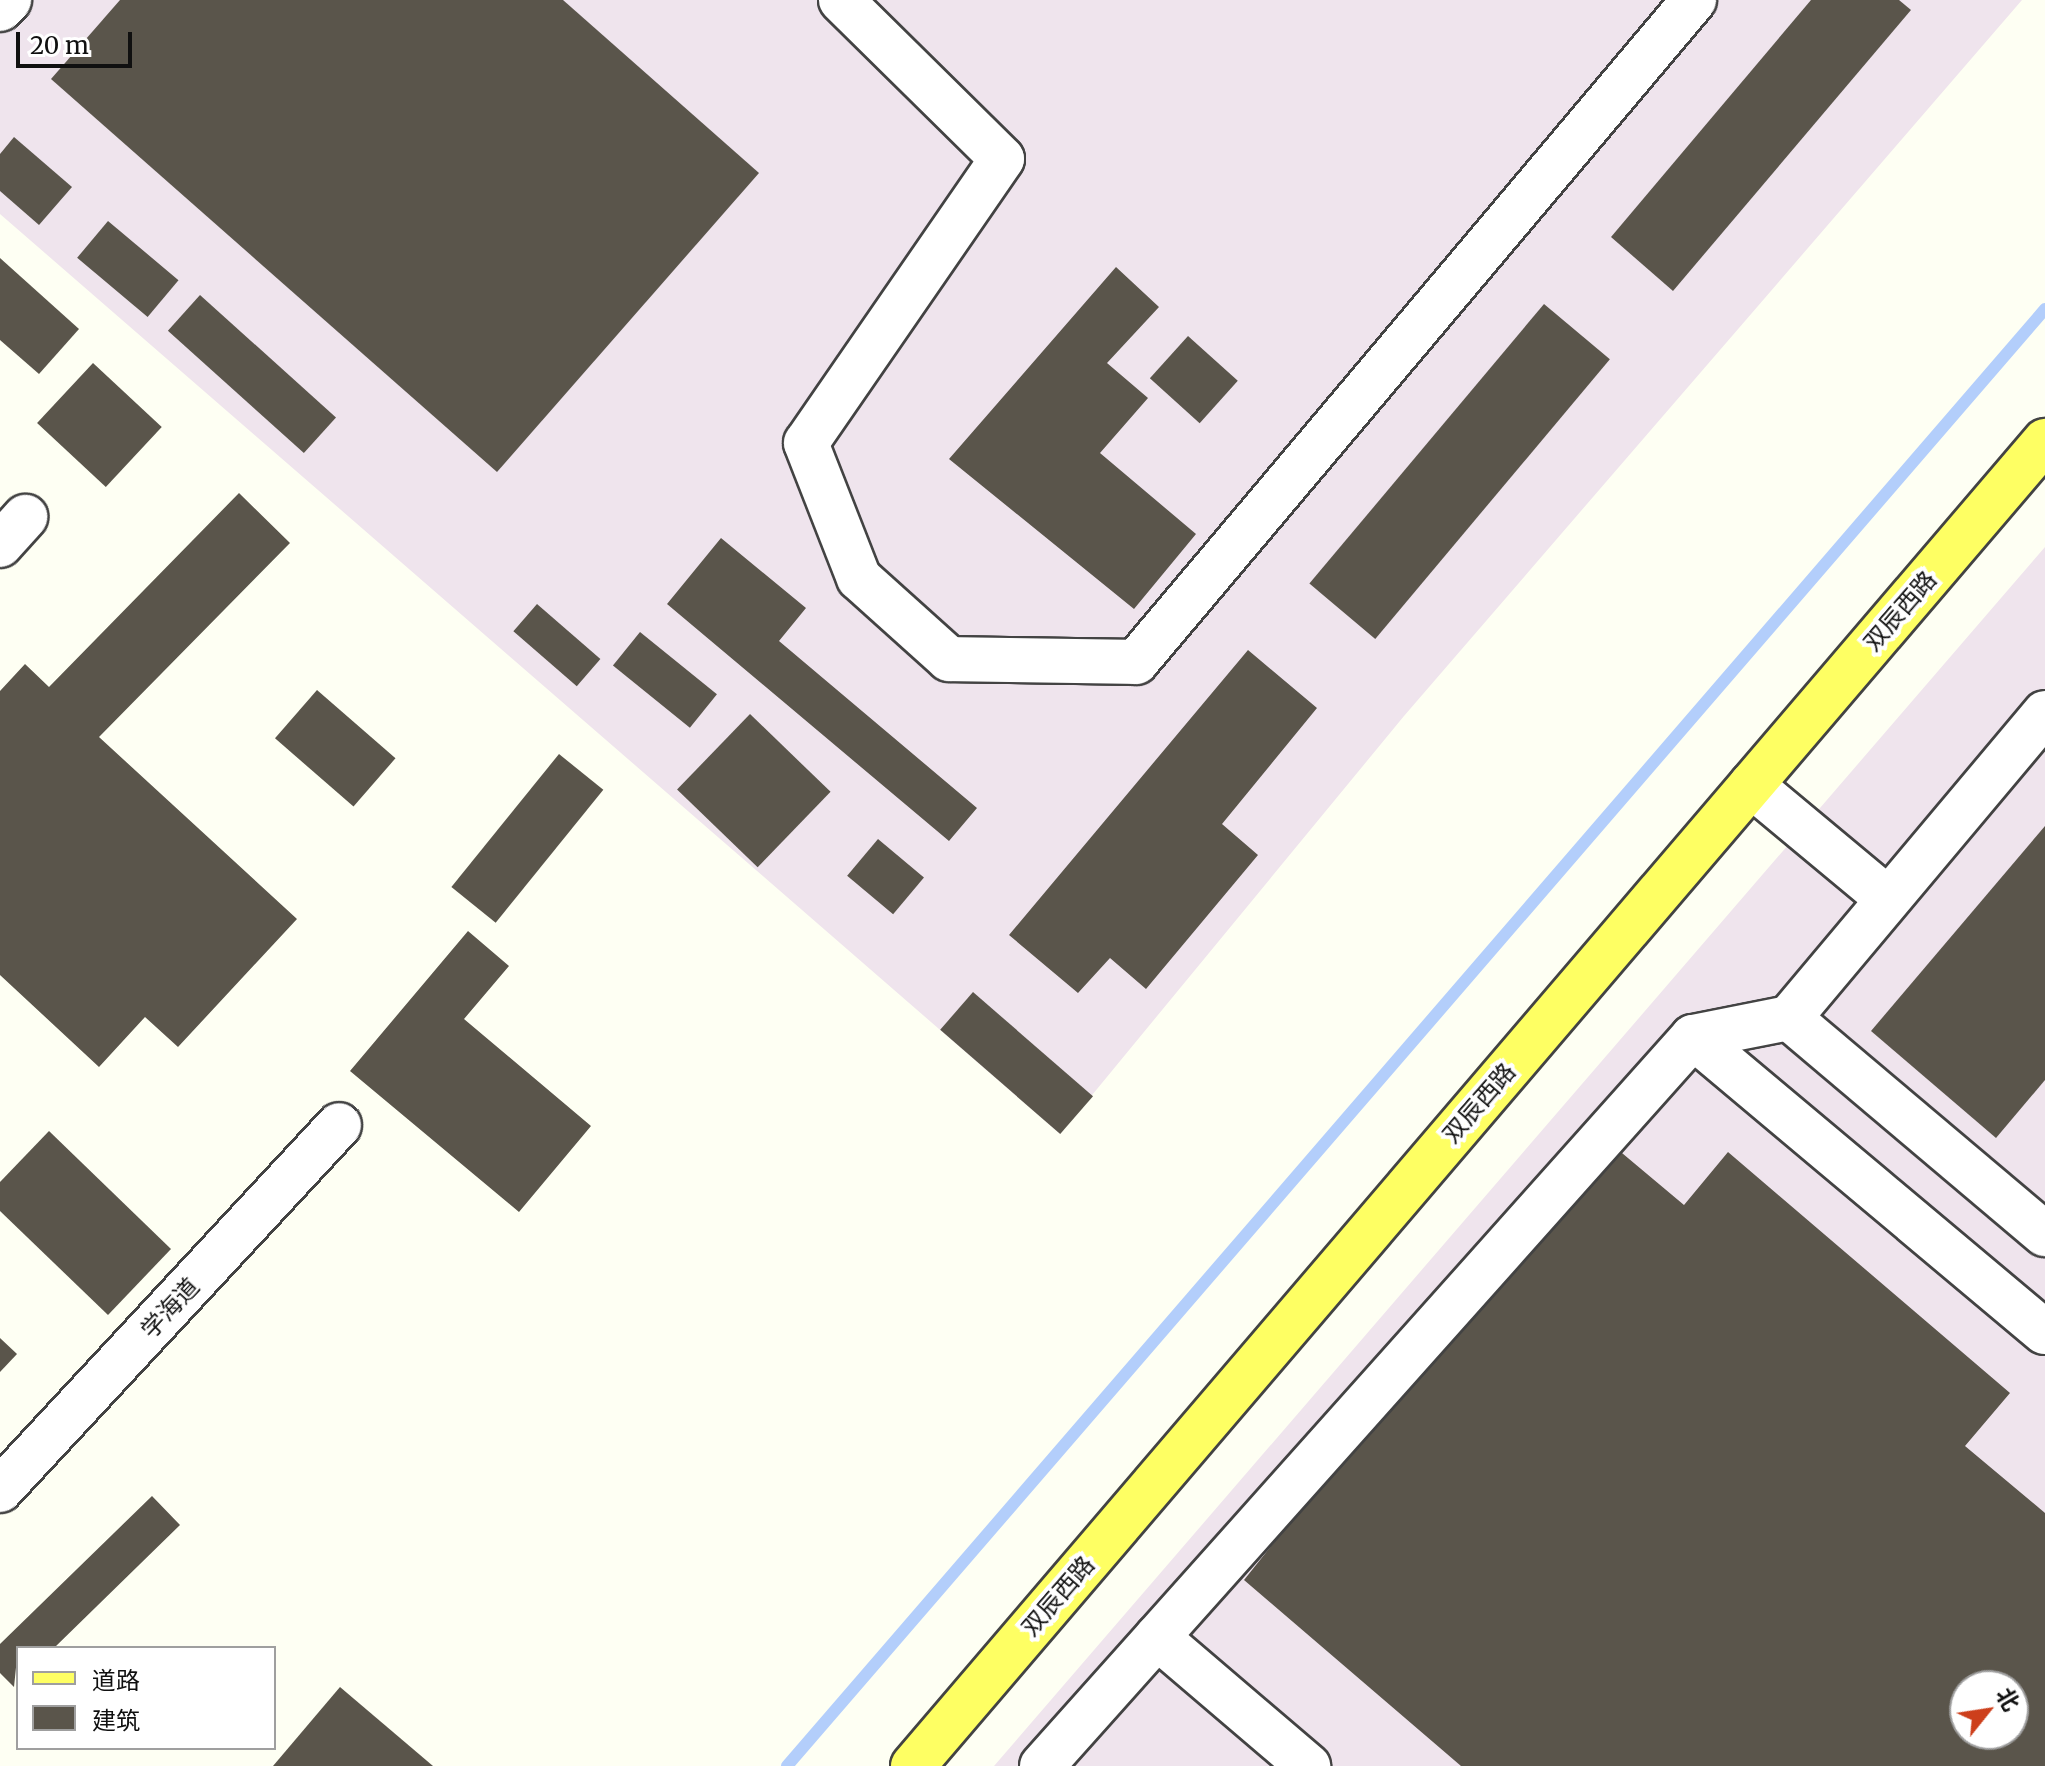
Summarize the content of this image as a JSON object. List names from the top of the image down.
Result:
{
  "streets": {
    "main road": ["双辰西路"],
    "street": ["学海道"]
  },
  "legend": ["道路", "建筑"],
  "scale_bar": "20 m",
  "north": "top right"
}
